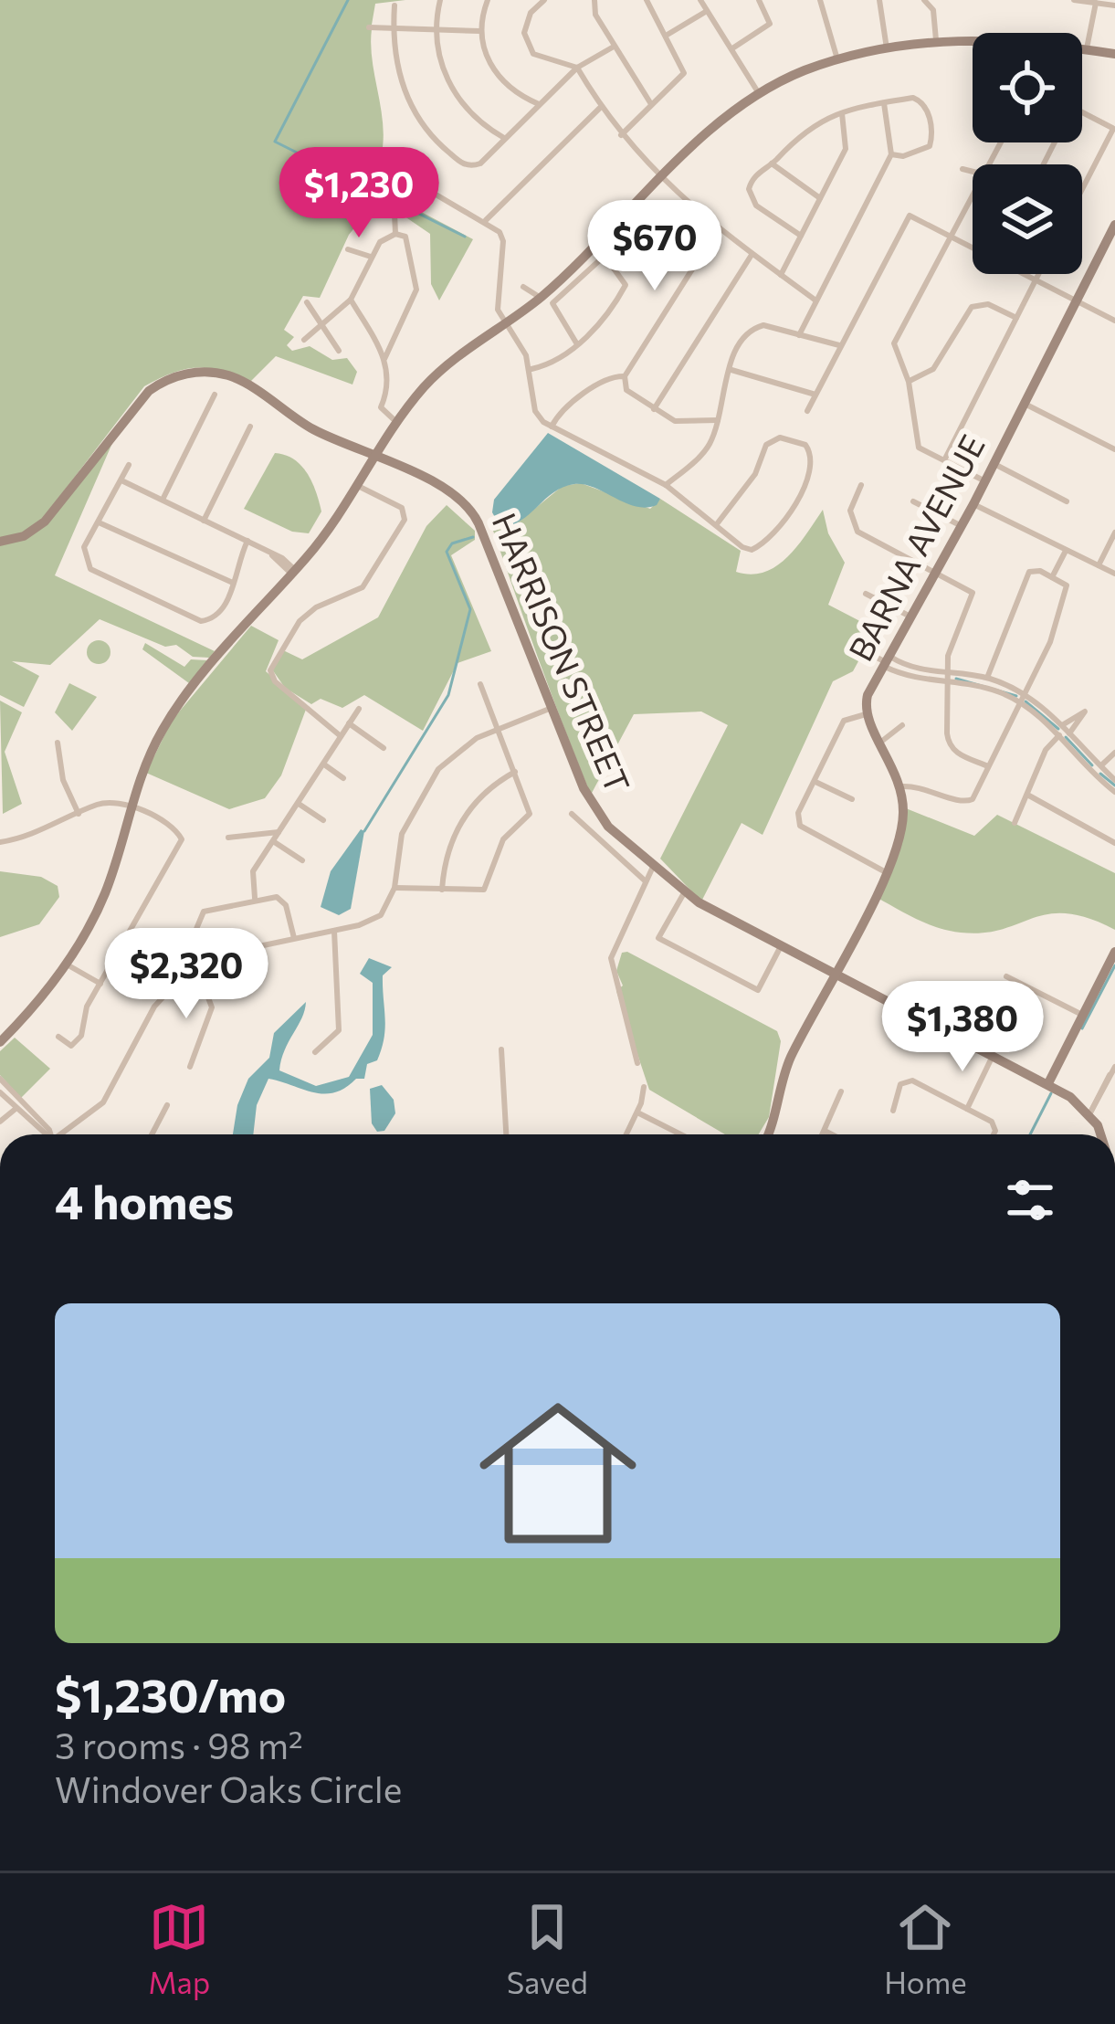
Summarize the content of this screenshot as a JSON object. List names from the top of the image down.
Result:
{
  "streets": {
    "street": ["BARNA AVENUE", "HARRISON STREET"]
  },
  "crossings": [
    ["BARNA AVENUE", "HARRISON STREET"]
  ],
  "page": {
    "price": [
      "$1,230",
      "$670",
      "$2,320",
      "$1,380"
    ],
    "heading": "4 homes",
    "list": [
      {
        "name": "$1,230/mo",
        "note": "3 rooms · 98 m² · Windover Oaks Circle"
      }
    ],
    "tabs": ["Map", "Saved", "Home"]
  }
}
